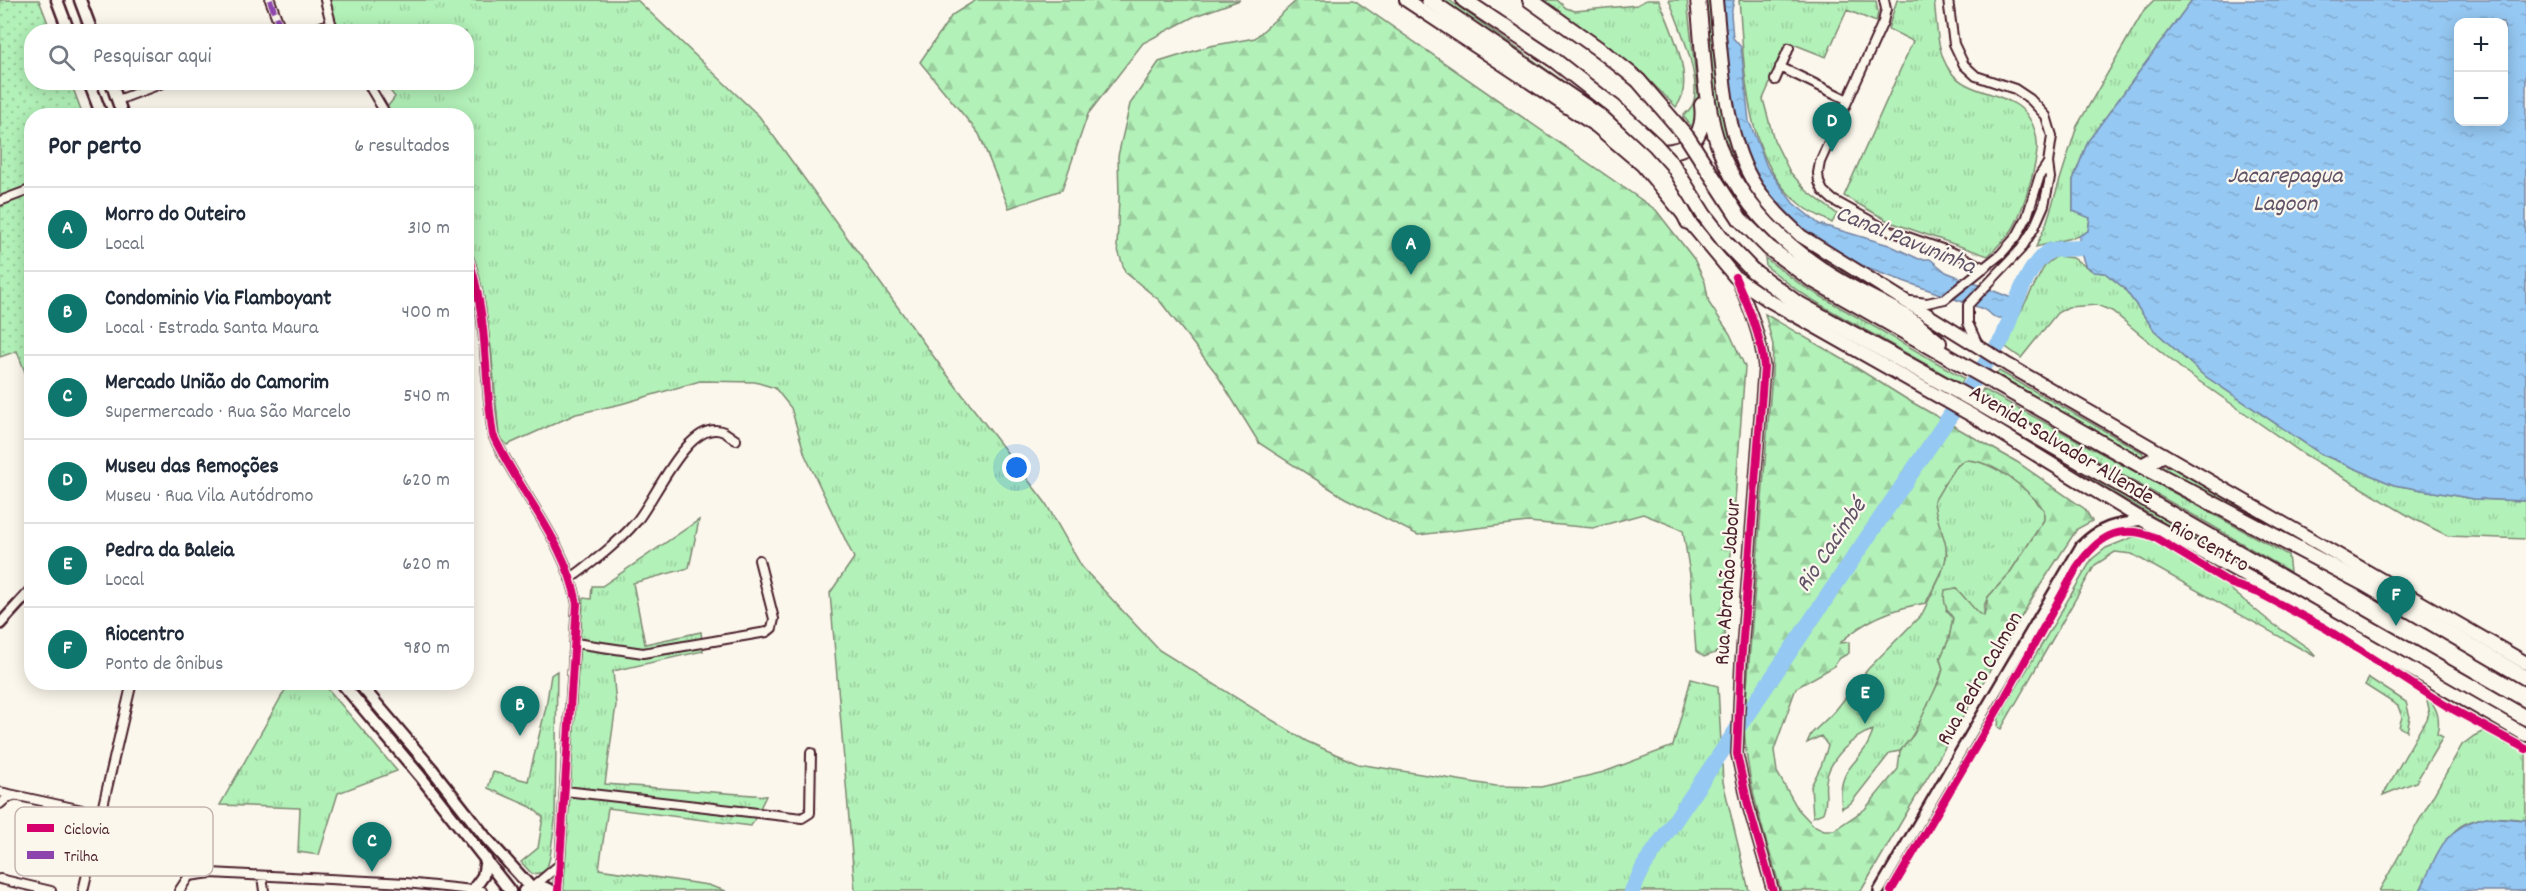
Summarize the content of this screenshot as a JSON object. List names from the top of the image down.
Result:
{
  "streets": {
    "highway": ["Avenida Salvador Allende"],
    "street": ["Rua Abrahão Jabour", "Rua Pedro Calmon"],
    "cycle path": ["Rio Centro"]
  },
  "crossings": [
    ["Avenida Salvador Allende", "Rua Abrahão Jabour"],
    ["Avenida Salvador Allende", "Rua Pedro Calmon"]
  ],
  "water": ["Jacarepagua Lagoon", "Canal Pavuninha", "Rio Cacimbé"],
  "legend": ["Ciclovia", "Trilha"],
  "page": {
    "map_buttons": ["+", "−"],
    "search": "Pesquisar aqui",
    "pins": [
      "D",
      "A",
      "F",
      "E",
      "B",
      "C"
    ],
    "heading": ["Por perto", "6 resultados"],
    "list": [
      {
        "mark": "A",
        "name": "Morro do Outeiro",
        "note": "Local",
        "value": "310 m"
      },
      {
        "mark": "B",
        "name": "Condominio Via Flamboyant",
        "note": "Local · Estrada Santa Maura",
        "value": "400 m"
      },
      {
        "mark": "C",
        "name": "Mercado União do Camorim",
        "note": "Supermercado · Rua São Marcelo",
        "value": "540 m"
      },
      {
        "mark": "D",
        "name": "Museu das Remoções",
        "note": "Museu · Rua Vila Autódromo",
        "value": "620 m"
      },
      {
        "mark": "E",
        "name": "Pedra da Baleia",
        "note": "Local",
        "value": "620 m"
      },
      {
        "mark": "F",
        "name": "Riocentro",
        "note": "Ponto de ônibus",
        "value": "980 m"
      }
    ]
  }
}
